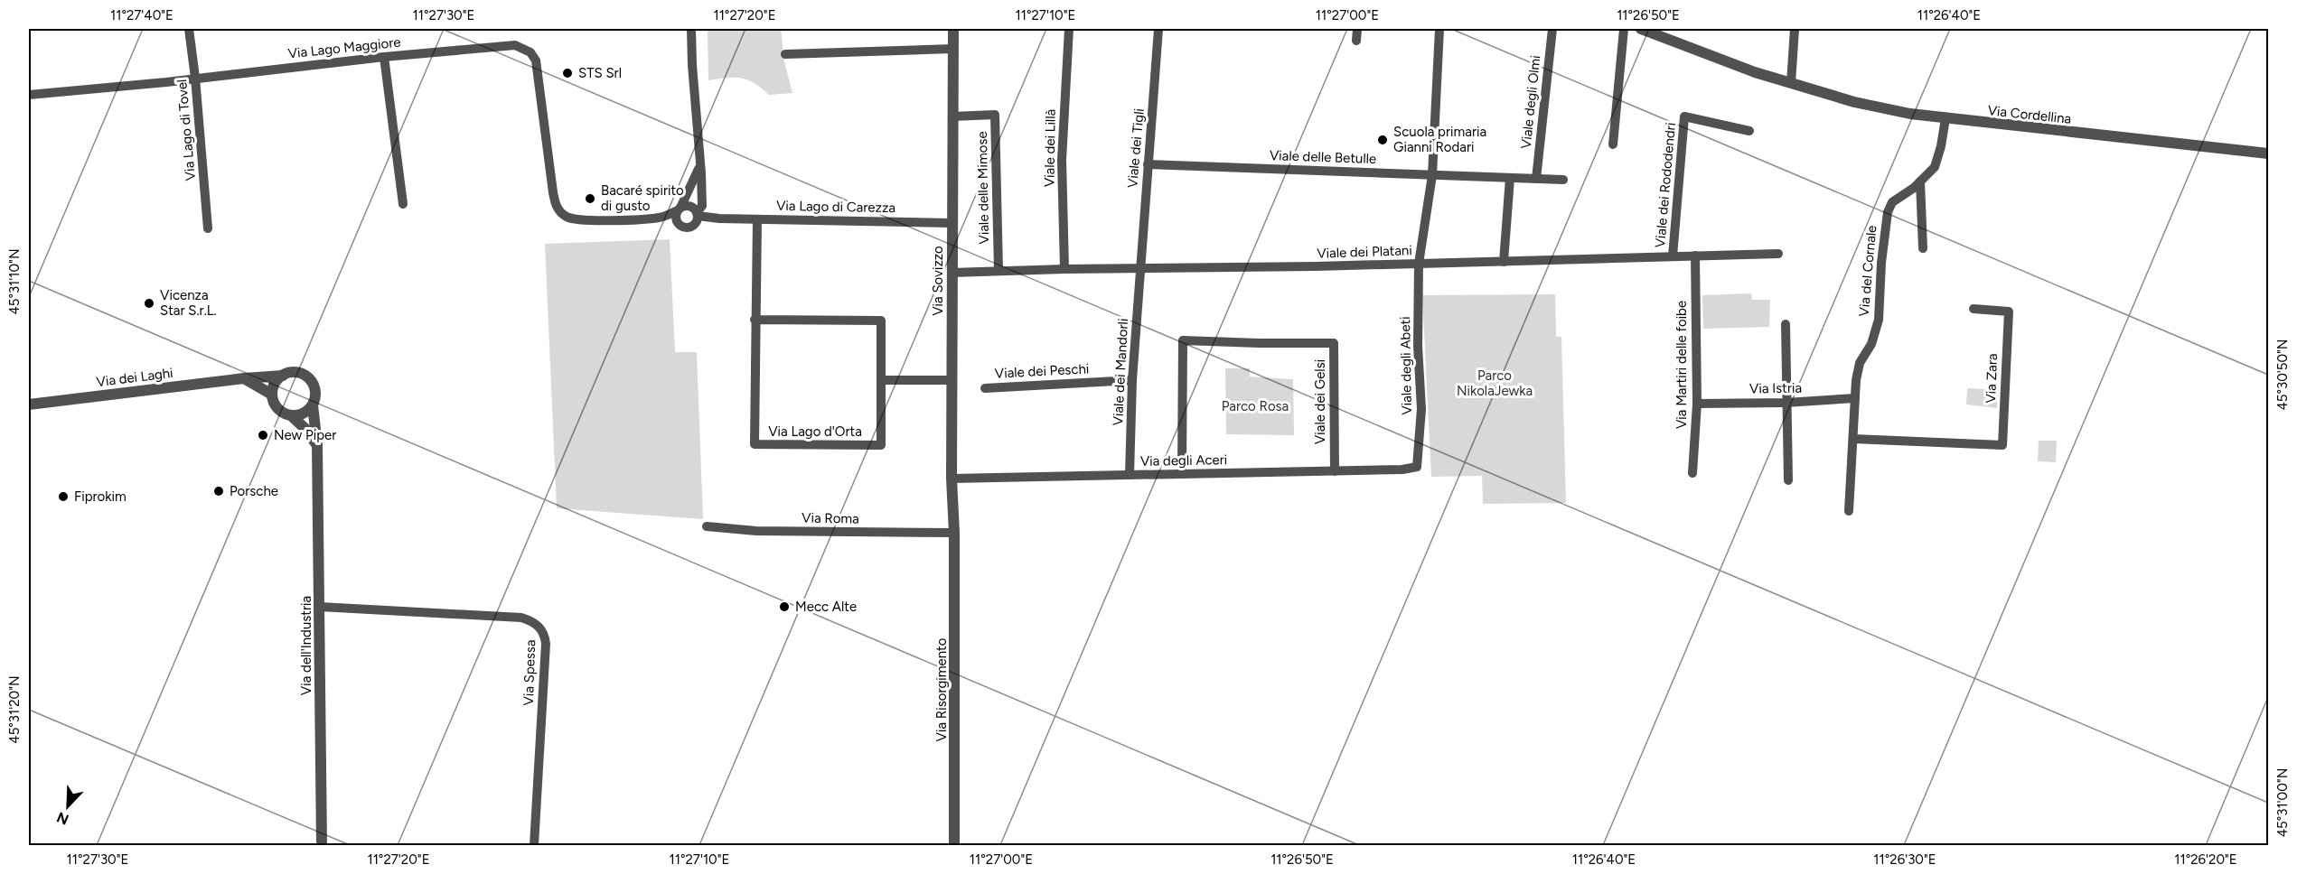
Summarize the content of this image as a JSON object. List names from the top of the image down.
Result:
{
  "streets": {
    "street": [
      "Via Lago Maggiore",
      "Viale degli Olmi",
      "Via Cordellina",
      "Via Lago di Tovel",
      "Viale dei Lillà",
      "Viale dei Tigli",
      "Viale delle Betulle",
      "Viale dei Rododendri",
      "Viale delle Mimose",
      "Via Lago di Carezza",
      "Viale dei Platani",
      "Via del Cornale",
      "Via Sovizzo",
      "Via Martiri delle foibe",
      "Viale degli Abeti",
      "Viale dei Peschi",
      "Viale dei Mandorli",
      "Via dei Laghi",
      "Via Zara",
      "Via Istria",
      "Viale dei Gelsi",
      "Via Lago d'Orta",
      "Via degli Aceri",
      "Via Roma",
      "Via dell'Industria",
      "Via Spessa",
      "Via Risorgimento"
    ]
  },
  "crossings": [
    ["Via Lago Maggiore", "Via Lago di Tovel"],
    ["Viale degli Olmi", "Viale delle Betulle"],
    ["Via Cordellina", "Via del Cornale"],
    ["Viale dei Lillà", "Viale dei Platani"],
    ["Viale dei Tigli", "Viale delle Betulle"],
    ["Viale dei Tigli", "Viale dei Platani"],
    ["Viale dei Tigli", "Viale dei Mandorli"],
    ["Viale delle Betulle", "Viale degli Abeti"],
    ["Viale dei Rododendri", "Viale dei Platani"],
    ["Viale delle Mimose", "Viale dei Platani"],
    ["Viale delle Mimose", "Via Sovizzo"],
    ["Via Lago di Carezza", "Via Sovizzo"],
    ["Via Lago di Carezza", "Via Lago d'Orta"],
    ["Viale dei Platani", "Via Sovizzo"],
    ["Viale dei Platani", "Via Martiri delle foibe"],
    ["Viale dei Platani", "Viale degli Abeti"],
    ["Viale dei Platani", "Viale dei Mandorli"],
    ["Via del Cornale", "Via Zara"],
    ["Via del Cornale", "Via Istria"],
    ["Via Sovizzo", "Via degli Aceri"],
    ["Via Sovizzo", "Via Roma"],
    ["Via Sovizzo", "Via Risorgimento"],
    ["Via Martiri delle foibe", "Via Istria"],
    ["Viale degli Abeti", "Via degli Aceri"],
    ["Viale dei Peschi", "Viale dei Mandorli"],
    ["Viale dei Mandorli", "Via degli Aceri"],
    ["Via dei Laghi", "Via dell'Industria"],
    ["Viale dei Gelsi", "Via degli Aceri"],
    ["Via Roma", "Via Risorgimento"],
    ["Via dell'Industria", "Via Spessa"]
  ],
  "parks": ["Parco NikolaJewka", "Parco Rosa"],
  "places": [
    "STS Srl",
    "Scuola primaria Gianni Rodari",
    "Bacaré spirito di gusto",
    "Vicenza Star S.r.L.",
    "New Piper",
    "Porsche",
    "Fiprokim",
    "Mecc Alte"
  ],
  "north": "bottom left",
  "coordinates": [
    "11°27'40\"E",
    "11°27'30\"E",
    "11°27'20\"E",
    "11°27'10\"E",
    "11°27'00\"E",
    "11°26'50\"E",
    "11°26'40\"E",
    "45°31'10\"N",
    "45°30'50\"N",
    "45°31'20\"N",
    "45°31'00\"N",
    "11°26'30\"E",
    "11°26'20\"E"
  ]
}
